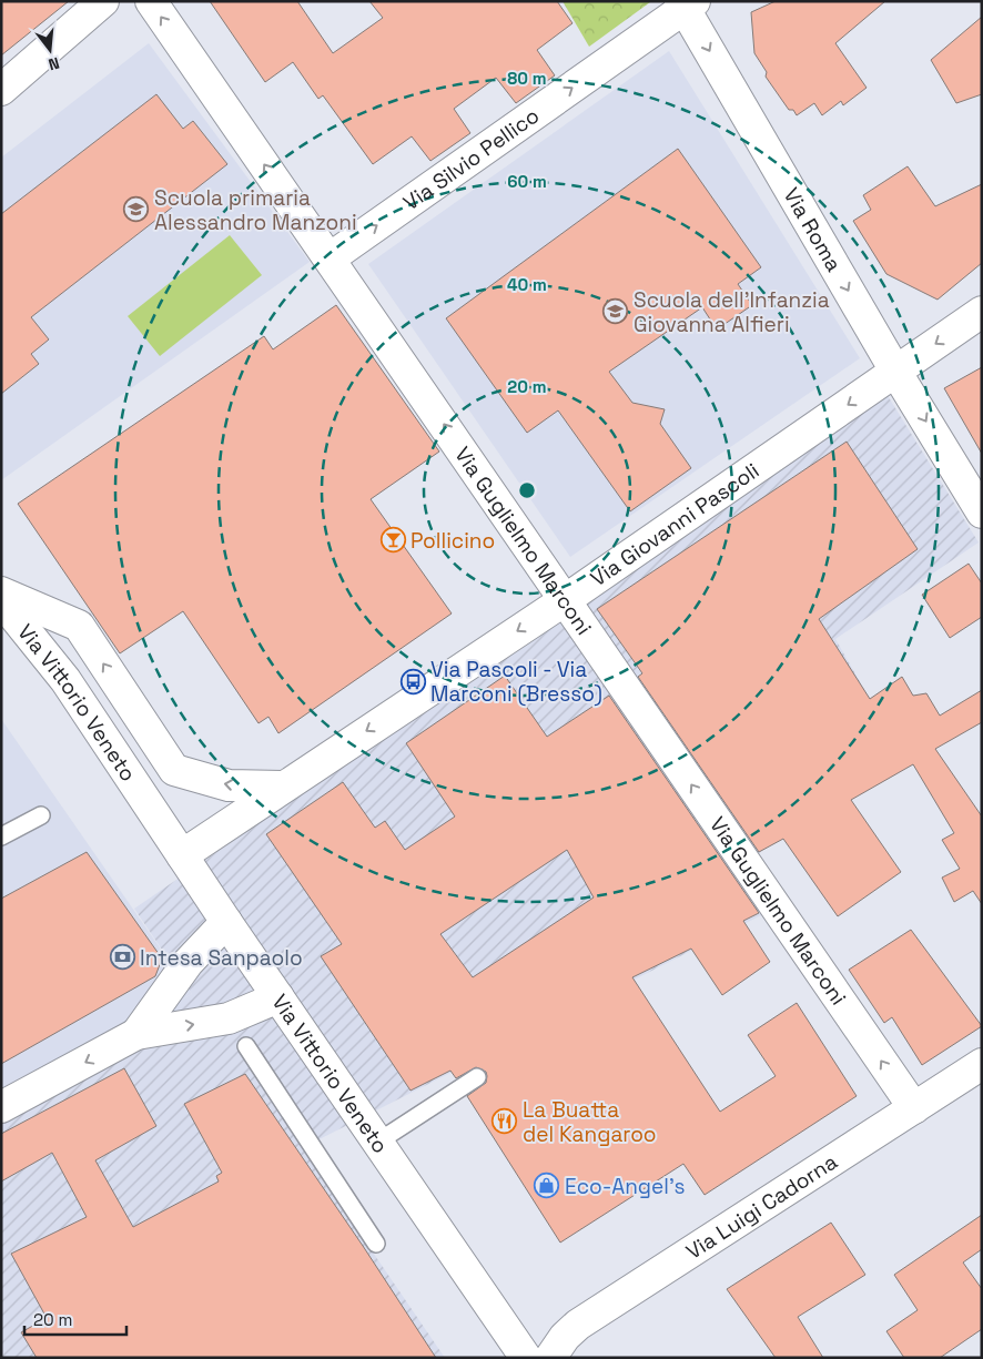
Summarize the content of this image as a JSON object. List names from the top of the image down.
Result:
{
  "streets": {
    "street": [
      "Via Silvio Pellico",
      "Via Roma",
      "Via Giovanni Pascoli",
      "Via Guglielmo Marconi",
      "Via Vittorio Veneto",
      "Via Luigi Cadorna"
    ]
  },
  "crossings": [
    ["Via Silvio Pellico", "Via Roma"],
    ["Via Silvio Pellico", "Via Guglielmo Marconi"],
    ["Via Roma", "Via Giovanni Pascoli"],
    ["Via Giovanni Pascoli", "Via Guglielmo Marconi"],
    ["Via Giovanni Pascoli", "Via Vittorio Veneto"],
    ["Via Guglielmo Marconi", "Via Luigi Cadorna"]
  ],
  "one_way": [
    "Via Silvio Pellico",
    "Via Roma",
    "Via Giovanni Pascoli",
    "Via Guglielmo Marconi"
  ],
  "places": {
    "school or university": ["Scuola primaria Alessandro Manzoni", "Scuola dell'Infanzia Giovanna Alfieri"],
    "bar": ["Pollicino"],
    "bus stop": ["Via Pascoli - Via Marconi (Bresso)"],
    "bank": ["Intesa Sanpaolo"],
    "restaurant": ["La Buatta del Kangaroo"],
    "shop": ["Eco-Angel's"]
  },
  "scale_bar": "20 m",
  "north": "bottom",
  "rings": [
    "80 m",
    "60 m",
    "40 m",
    "20 m"
  ]
}
